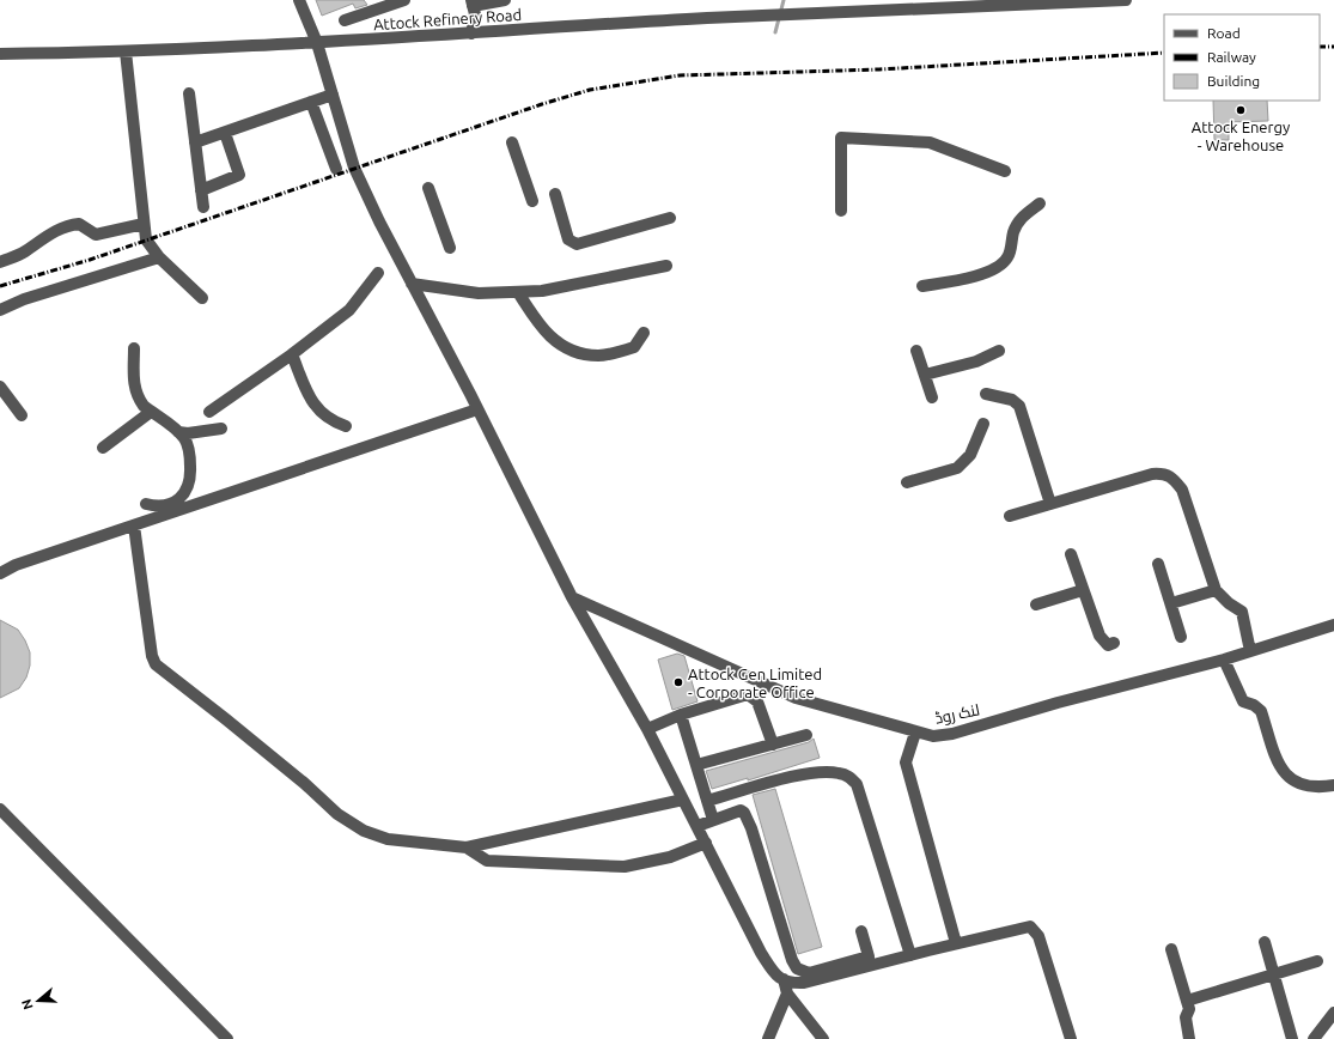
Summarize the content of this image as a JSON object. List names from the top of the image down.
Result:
{
  "streets": {
    "street": ["Attock Refinery Road", "لنک روڈ"]
  },
  "places": ["Attock Energy - Warehouse", "Attock Gen Limited - Corporate Office"],
  "legend": ["Road", "Railway", "Building"],
  "north": "left"
}
